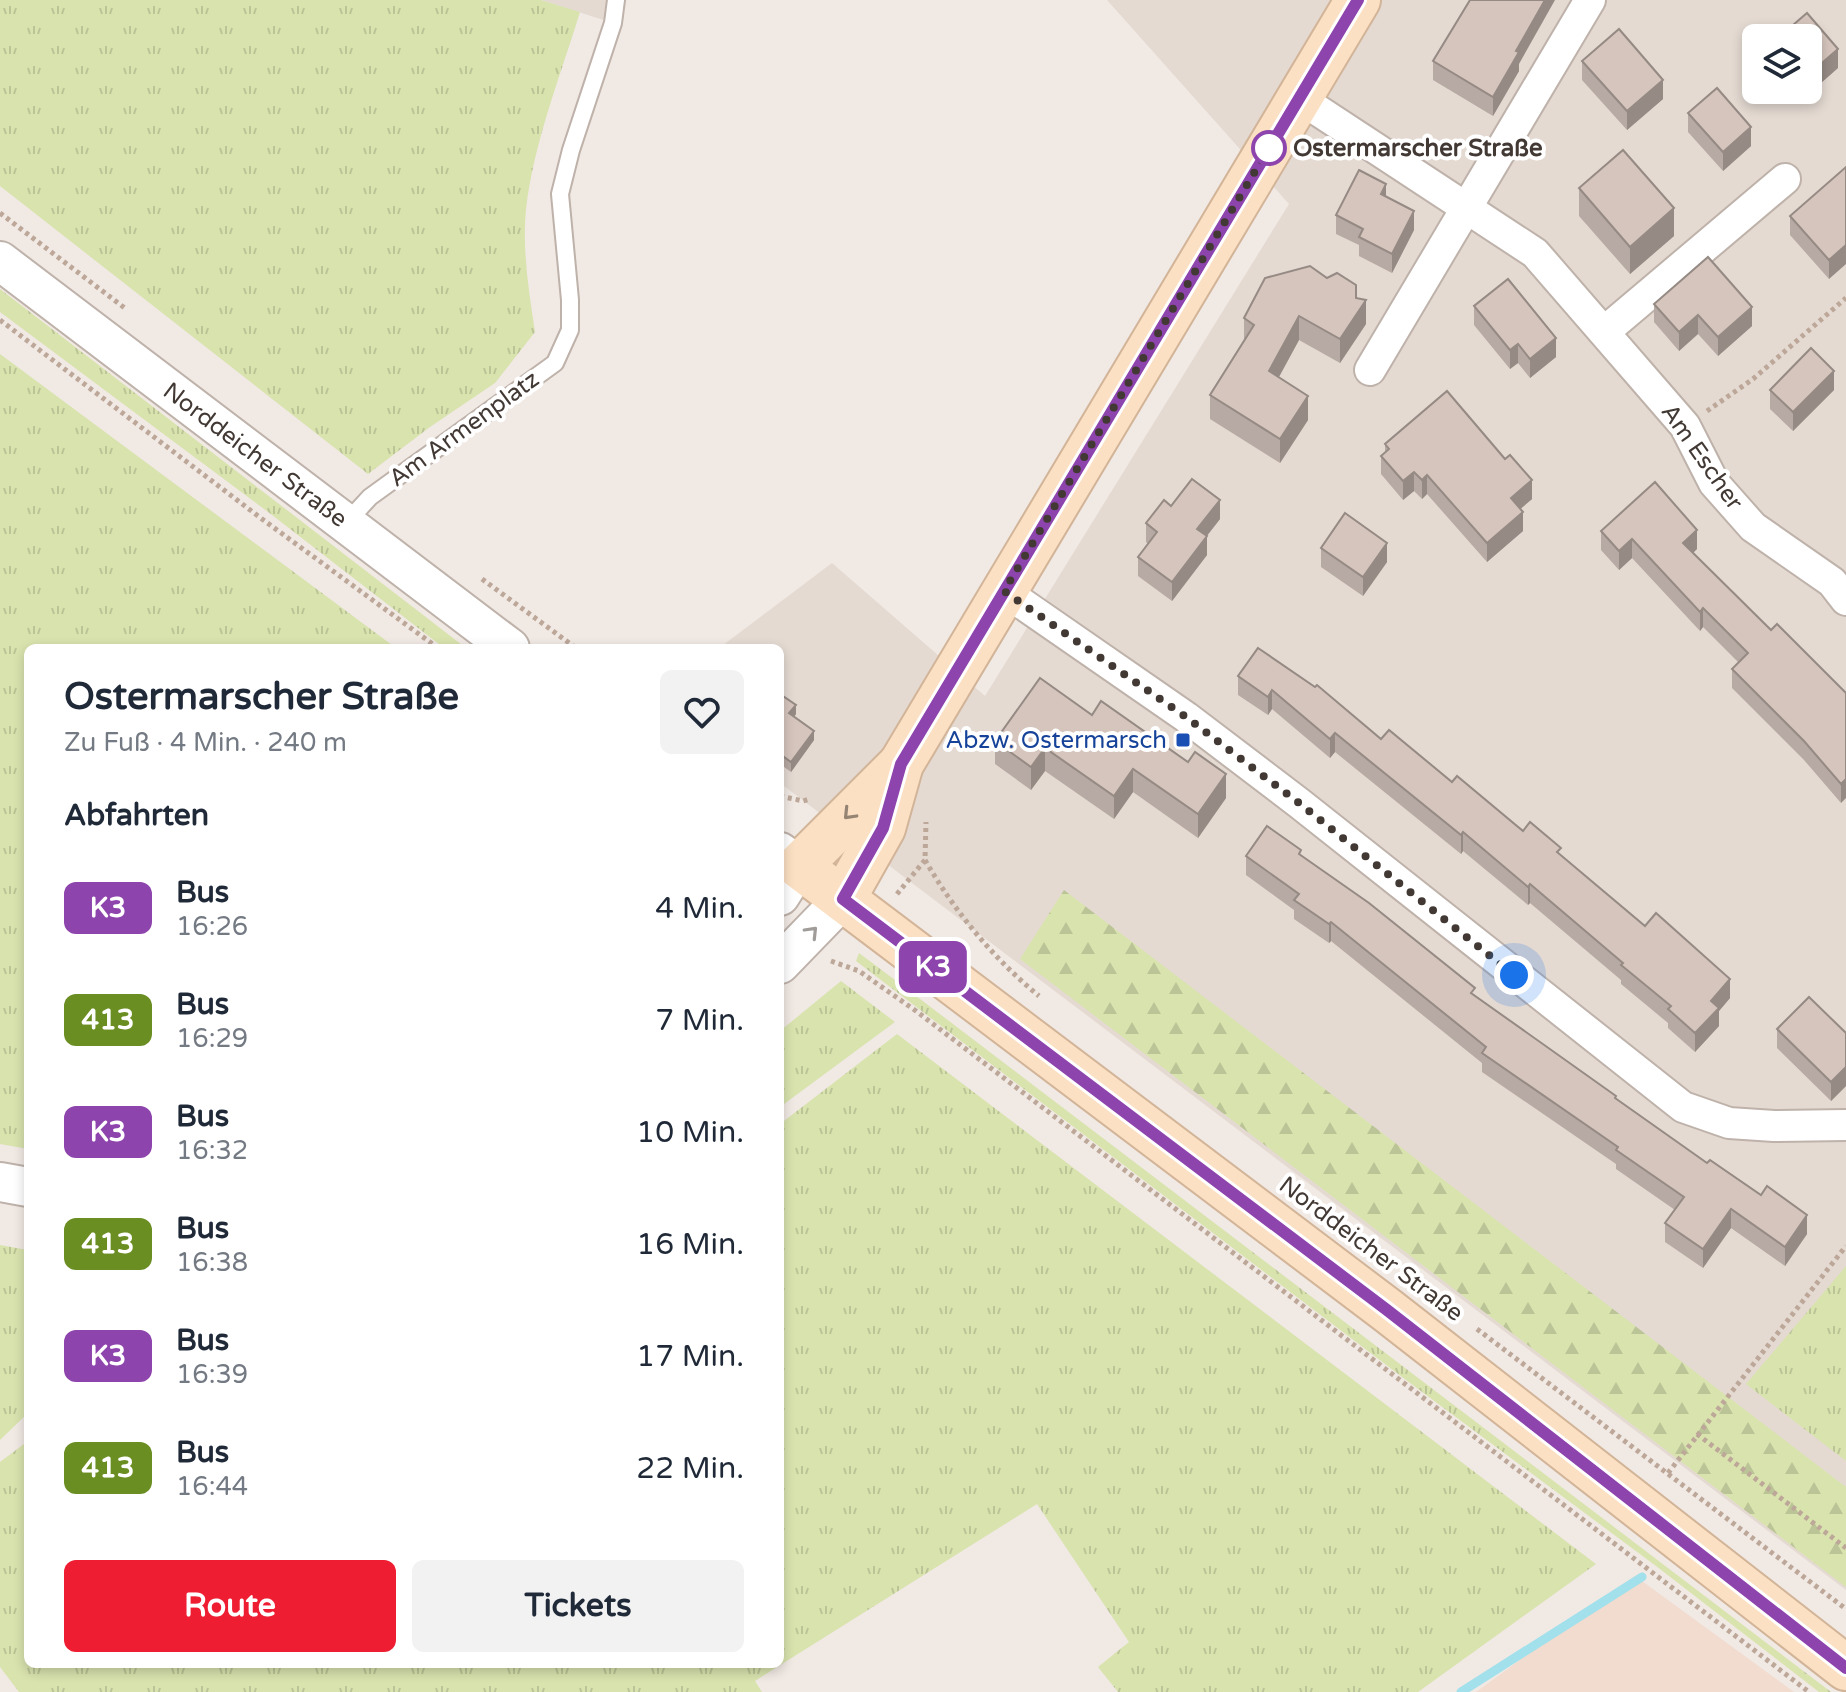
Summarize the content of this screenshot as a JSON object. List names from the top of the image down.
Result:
{
  "streets": {
    "main road": ["Norddeicher Straße"],
    "street": ["Am Escher"],
    "lane": ["Am Armenplatz"]
  },
  "crossings": [
    ["Am Armenplatz", "Norddeicher Straße"]
  ],
  "places": {
    "other": ["Ostermarscher Straße"],
    "transit": ["Abzw. Ostermarsch"]
  },
  "lines": ["bus line K3"],
  "page": {
    "on_map": "K3",
    "heading": [
      ["Ostermarscher Straße", "Zu Fuß · 4 Min. · 240 m"],
      "Abfahrten"
    ],
    "list": [
      {
        "mark": "K3",
        "name": "Bus",
        "note": "16:26",
        "value": "4 Min."
      },
      {
        "mark": "413",
        "name": "Bus",
        "note": "16:29",
        "value": "7 Min."
      },
      {
        "mark": "K3",
        "name": "Bus",
        "note": "16:32",
        "value": "10 Min."
      },
      {
        "mark": "413",
        "name": "Bus",
        "note": "16:38",
        "value": "16 Min."
      },
      {
        "mark": "K3",
        "name": "Bus",
        "note": "16:39",
        "value": "17 Min."
      },
      {
        "mark": "413",
        "name": "Bus",
        "note": "16:44",
        "value": "22 Min."
      }
    ],
    "buttons": ["Route", "Tickets"]
  }
}
